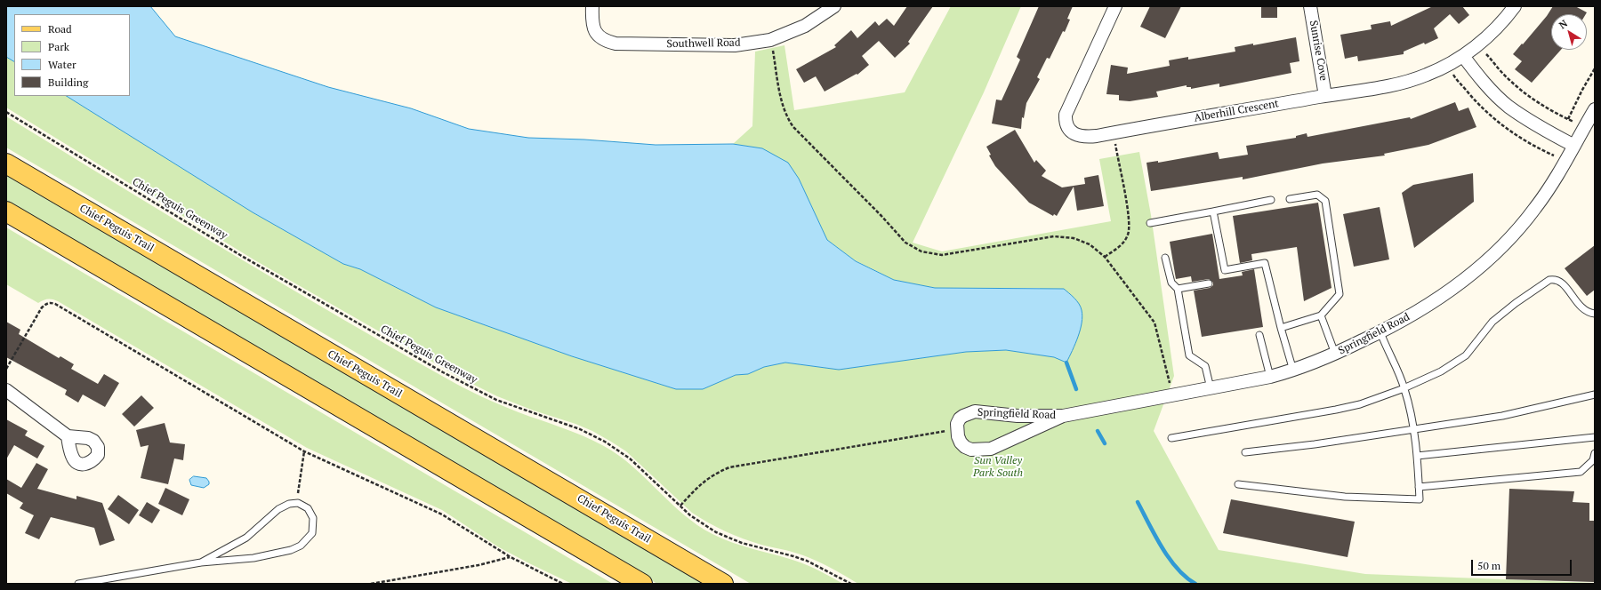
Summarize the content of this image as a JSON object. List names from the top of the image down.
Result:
{
  "streets": {
    "main road": ["Chief Peguis Trail"],
    "street": [
      "Southwell Road",
      "Sunrise Cove",
      "Alberhill Crescent",
      "Springfield Road"
    ],
    "path": ["Chief Peguis Greenway"]
  },
  "crossings": [
    ["Sunrise Cove", "Alberhill Crescent"]
  ],
  "parks": ["Sun Valley Park South"],
  "legend": [
    "Road",
    "Park",
    "Water",
    "Building"
  ],
  "scale_bar": "50 m",
  "north": "top left"
}
